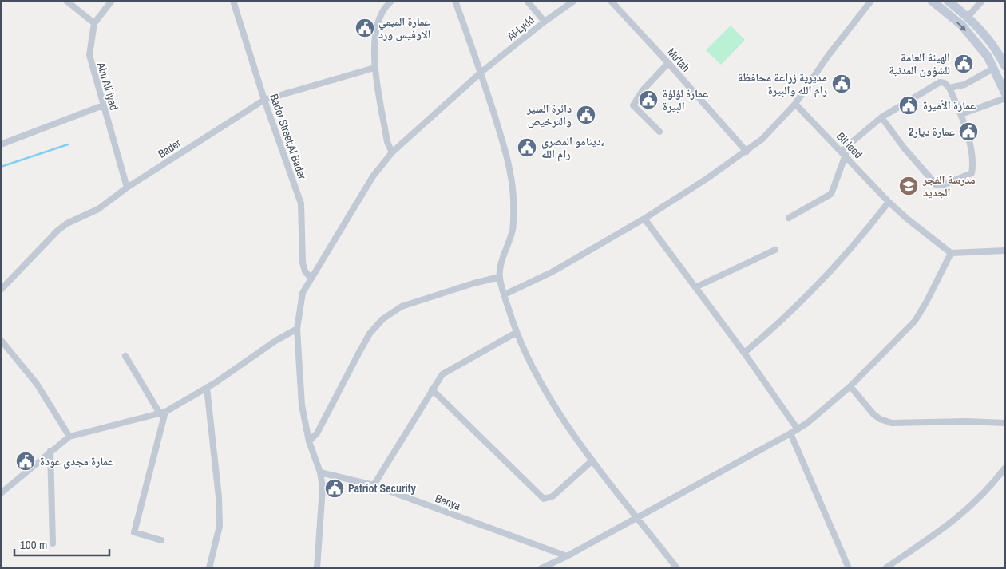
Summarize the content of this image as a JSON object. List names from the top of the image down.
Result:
{
  "streets": {
    "street": [
      "Al-Lydd",
      "Mu'tah",
      "Abu Ali iyad",
      "Bader Street;Al Bader",
      "Bit leed",
      "Bader",
      "Benya"
    ]
  },
  "crossings": [
    ["Al-Lydd", "Bader Street;Al Bader"],
    ["Al-Lydd", "Benya"],
    ["Abu Ali iyad", "Bader"],
    ["Bader Street;Al Bader", "Bader"]
  ],
  "places": {
    "public building": [
      "عمارة الميمي الاوفيس ورد",
      "الهيئة العامة للشؤون المدنية",
      "مديرية زراعة محافظة رام الله والبيرة",
      "عمارة لؤلؤة البيرة",
      "عمارة الأميرة",
      "دائرة السير والترخيص",
      "عمارة ديار2",
      "دينامو المصري، رام الله",
      "عمارة مجدي عودة",
      "Patriot Security"
    ],
    "school or university": ["مدرسة الفجر الجديد"]
  },
  "scale_bar": "100 m"
}
